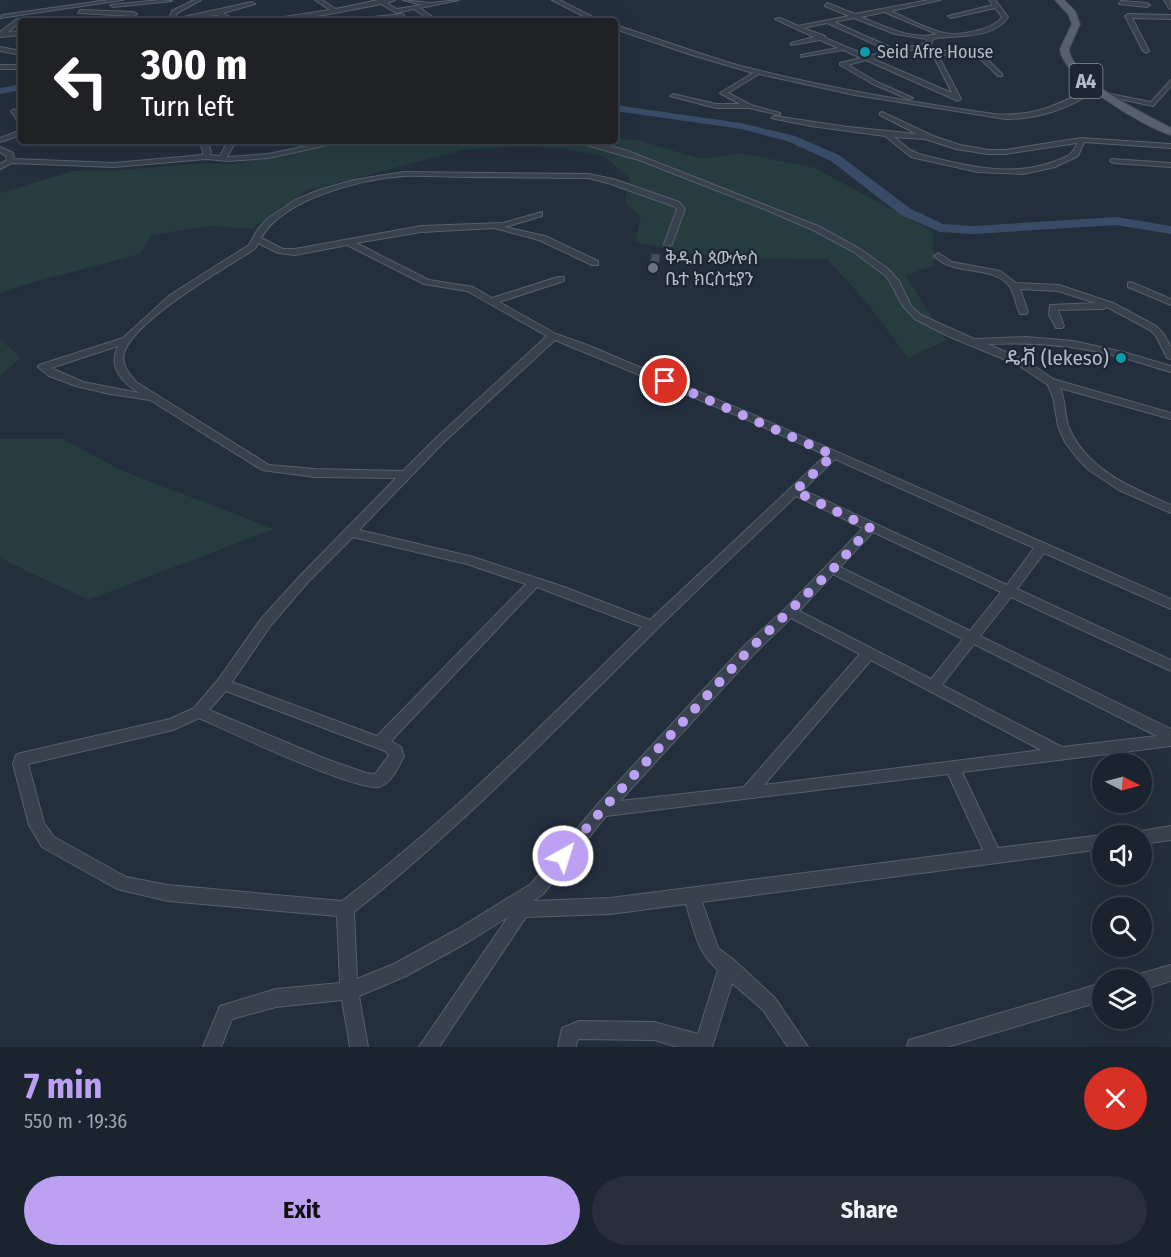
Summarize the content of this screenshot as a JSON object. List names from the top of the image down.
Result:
{
  "streets": {
    "main road": ["A4"]
  },
  "places": ["Seid Afre House", "ቅዱስ ጳውሎስ ቤተ ክርስቲያን", "ዴቭ (lekeso)"],
  "north": "right",
  "page": {
    "turn": ["300 m", "Turn left"],
    "heading": ["7 min", "550 m · 19:36"],
    "buttons": ["Exit", "Share"]
  }
}
